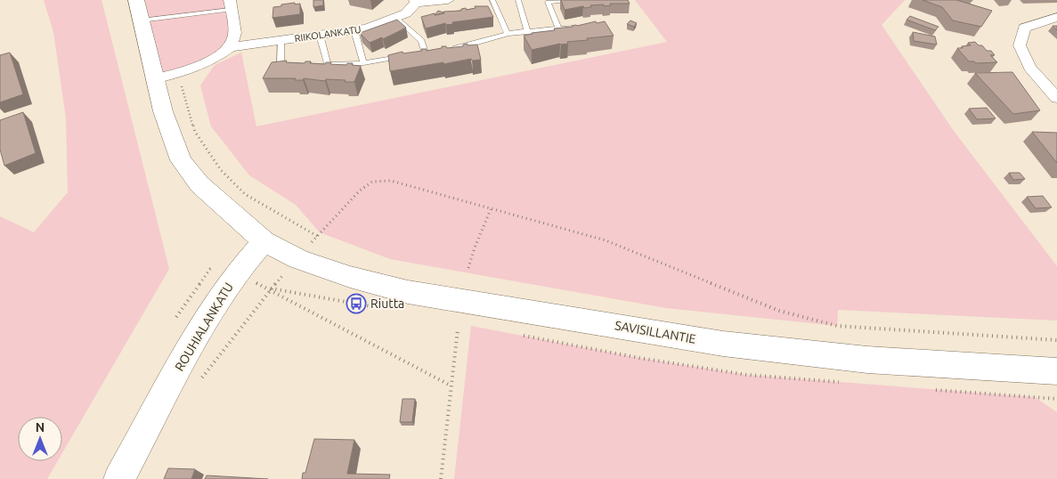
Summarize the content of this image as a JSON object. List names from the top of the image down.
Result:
{
  "streets": {
    "street": ["RIIKOLANKATU", "ROUHIALANKATU", "SAVISILLANTIE"]
  },
  "crossings": [
    ["ROUHIALANKATU", "SAVISILLANTIE"]
  ],
  "places": {
    "bus stop": ["Riutta"]
  },
  "north": "top"
}
